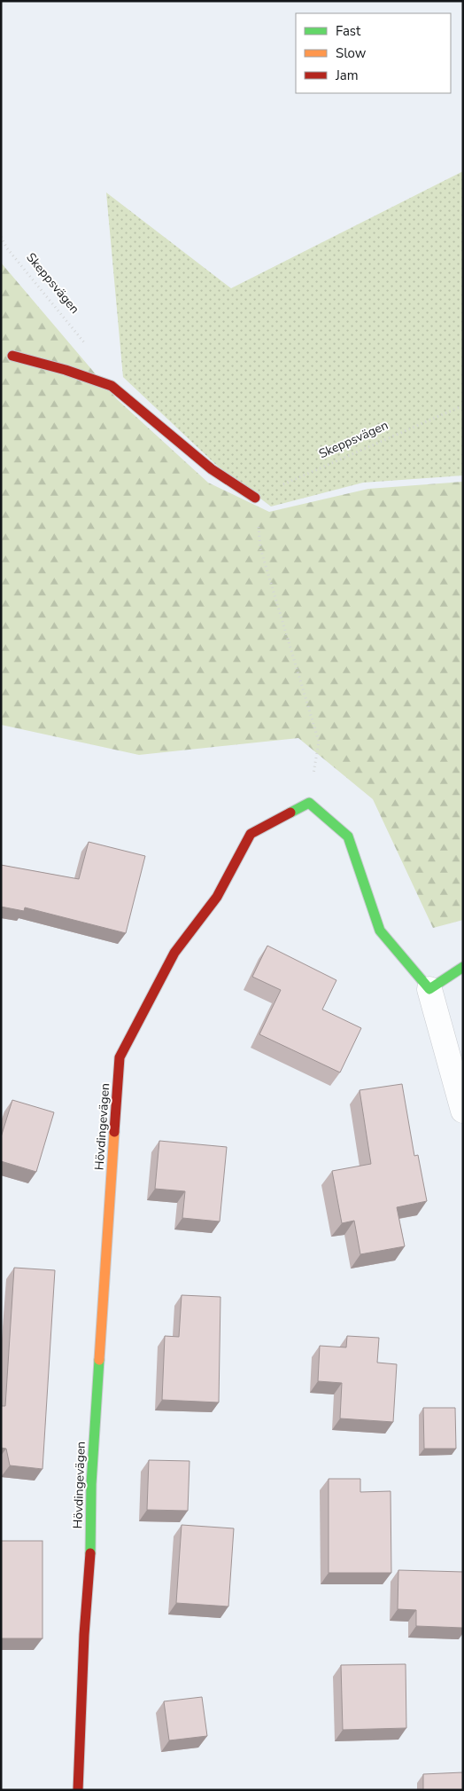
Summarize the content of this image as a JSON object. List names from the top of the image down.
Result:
{
  "streets": {
    "street": ["Hövdingevägen"],
    "path": ["Skeppsvägen"]
  },
  "legend": ["Fast", "Slow", "Jam"]
}
